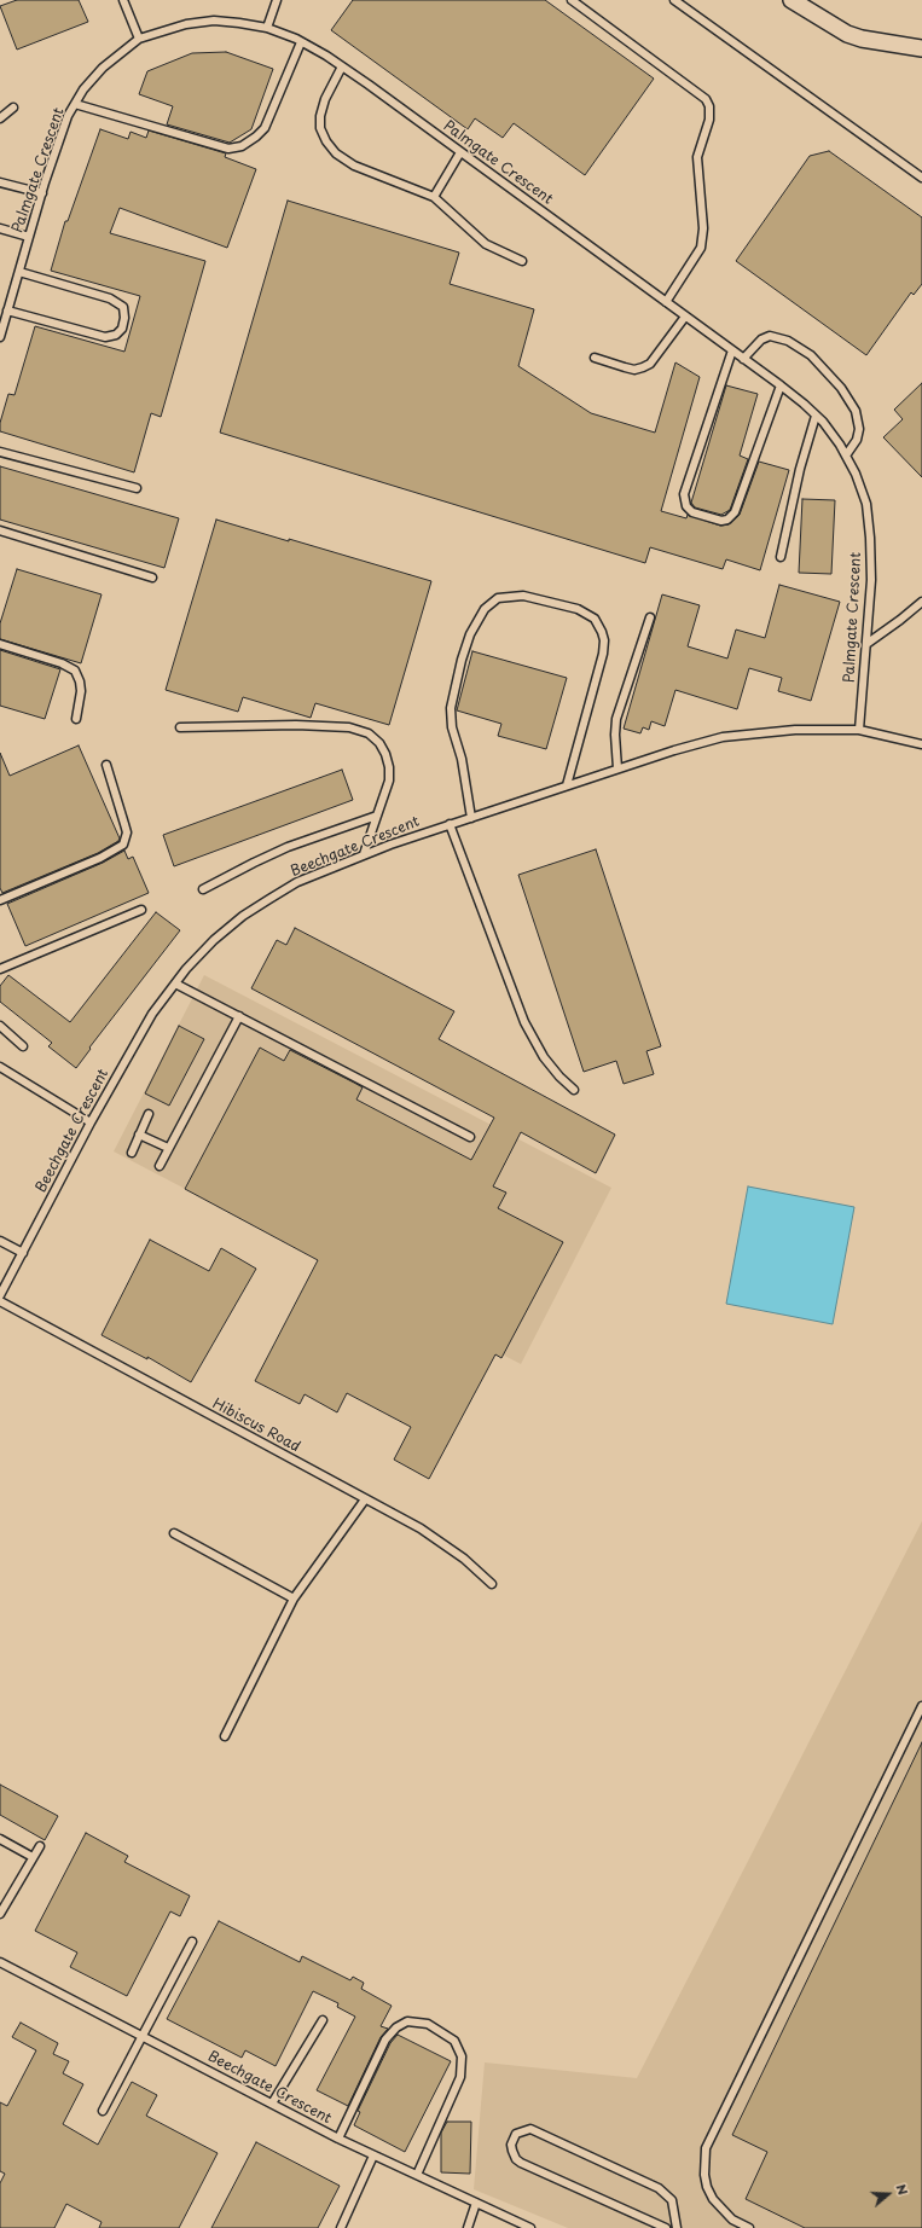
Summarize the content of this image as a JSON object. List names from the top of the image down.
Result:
{
  "streets": {
    "lane": ["Palmgate Crescent", "Beechgate Crescent", "Hibiscus Road"]
  },
  "crossings": [
    ["Palmgate Crescent", "Beechgate Crescent"]
  ],
  "north": "right"
}
